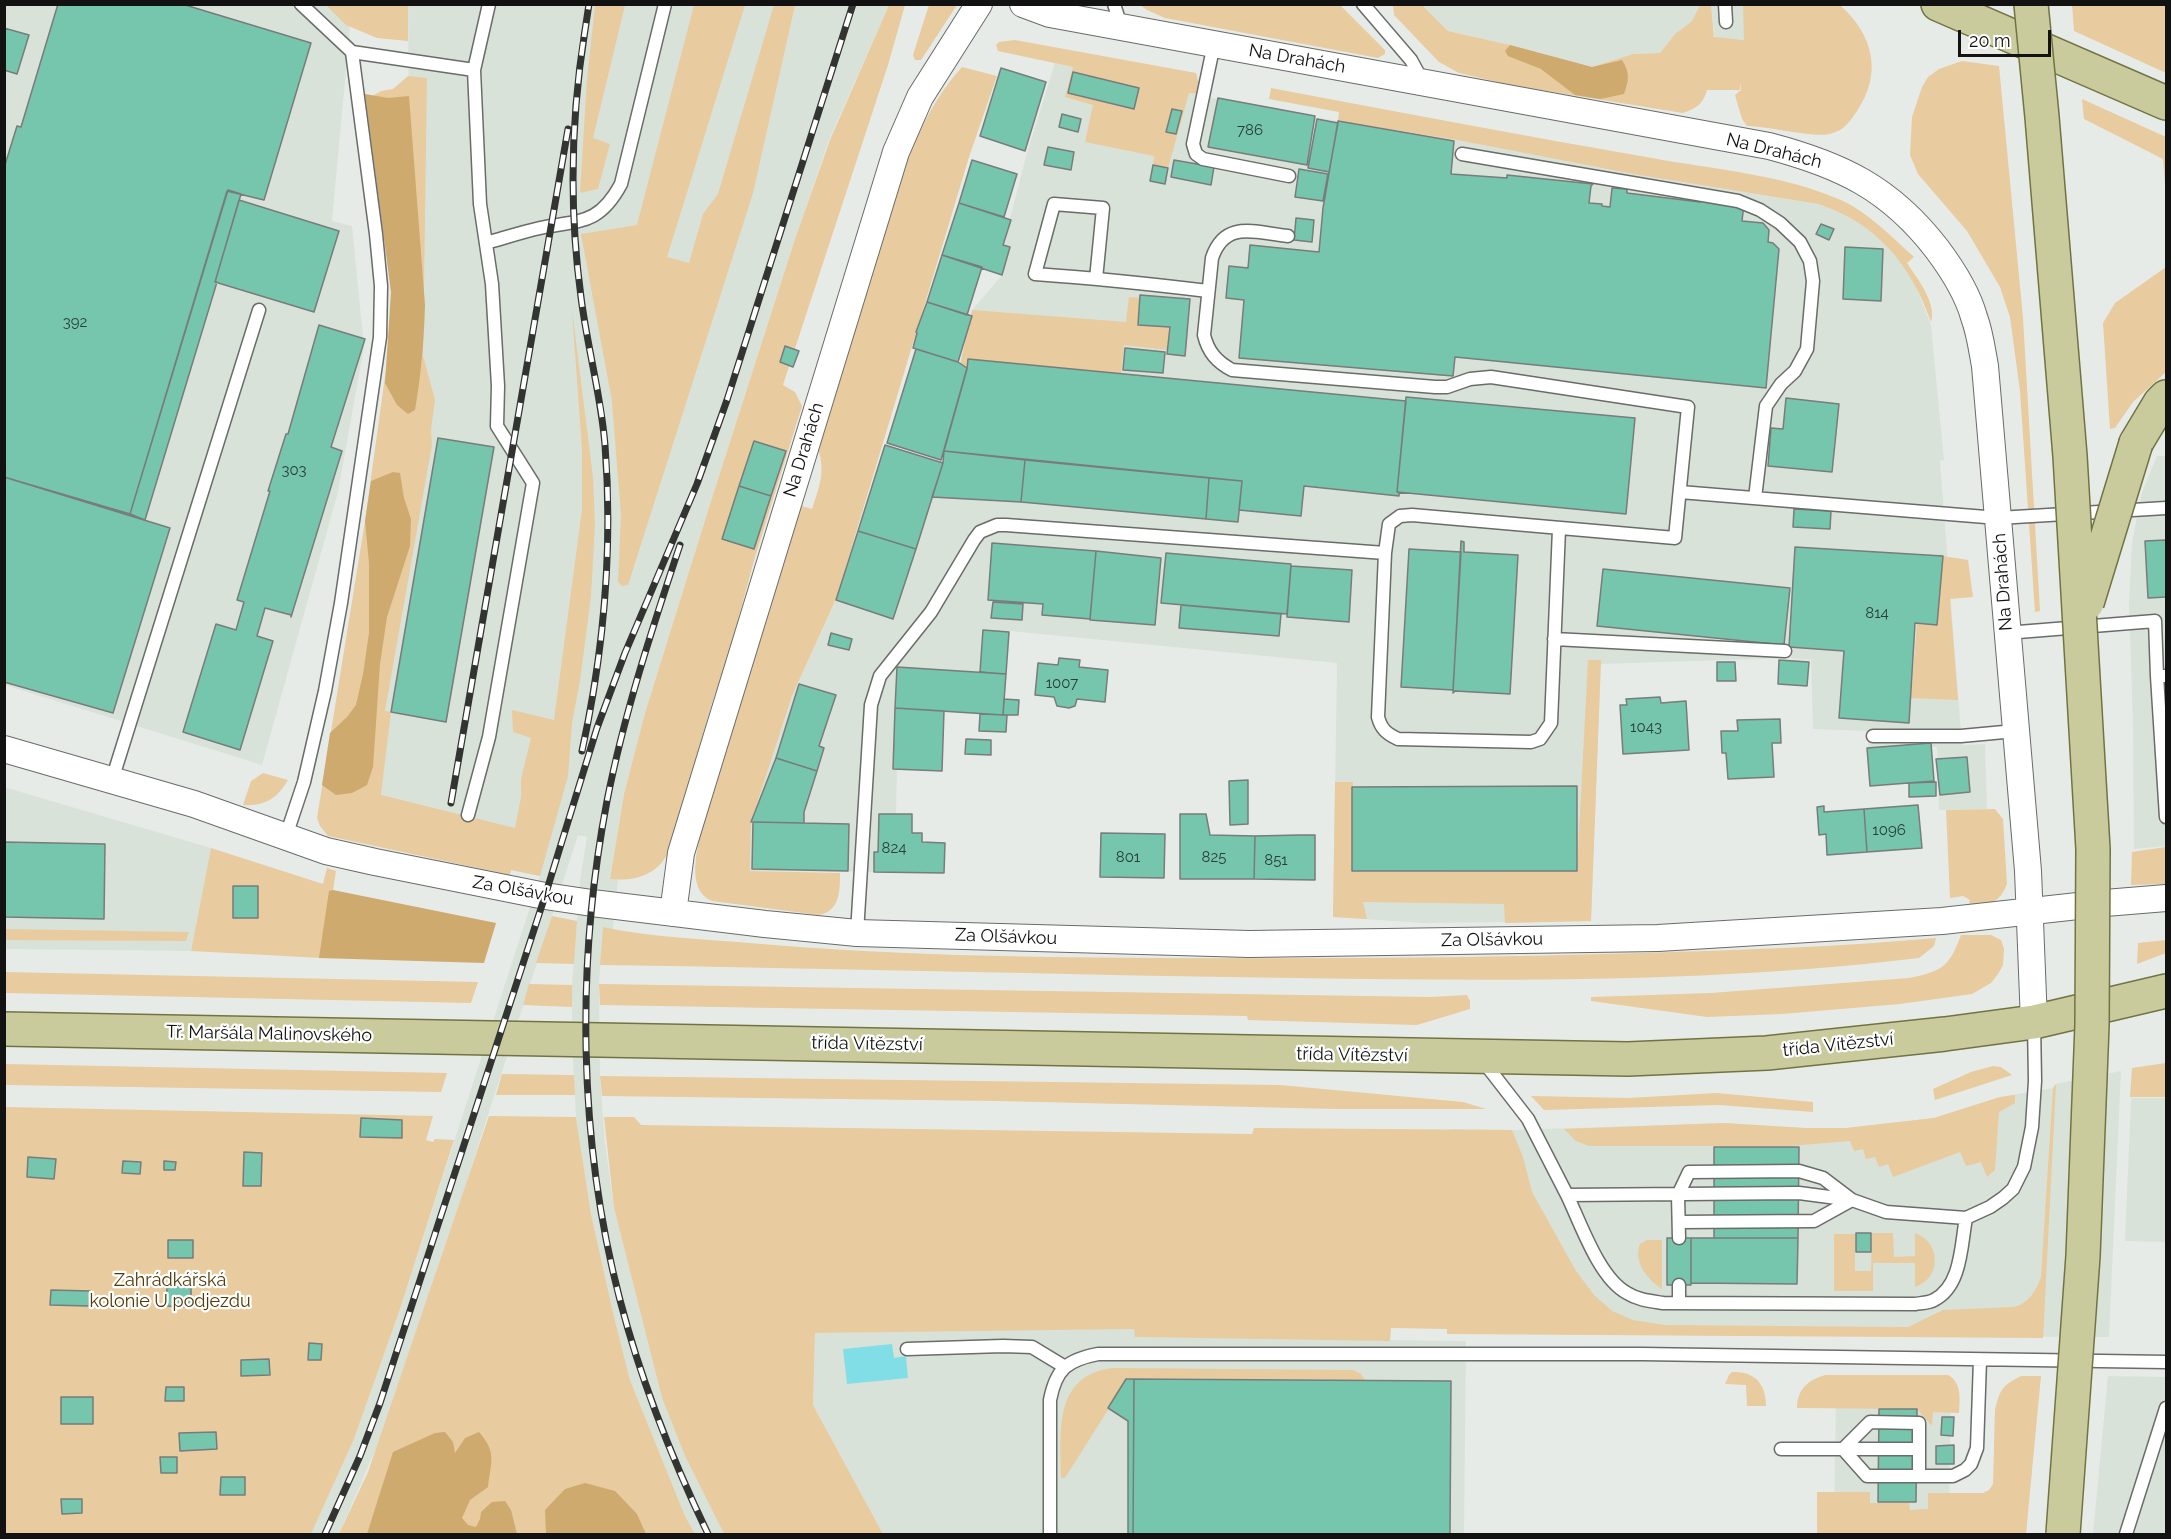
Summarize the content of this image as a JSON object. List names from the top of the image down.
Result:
{
  "streets": {
    "main road": ["Tř. Maršála Malinovského", "třída Vítězství"],
    "street": ["Na Drahách", "Za Olšávkou"]
  },
  "crossings": [
    ["Na Drahách", "Za Olšávkou"],
    ["Na Drahách", "třída Vítězství"],
    ["Tř. Maršála Malinovského", "třída Vítězství"]
  ],
  "parks": ["Zahrádkářská kolonie U podjezdu"],
  "house_numbers": [
    "786",
    "392",
    "303",
    "814",
    "1007",
    "1043",
    "1096",
    "824",
    "801",
    "825",
    "851"
  ],
  "scale_bar": "20 m"
}
